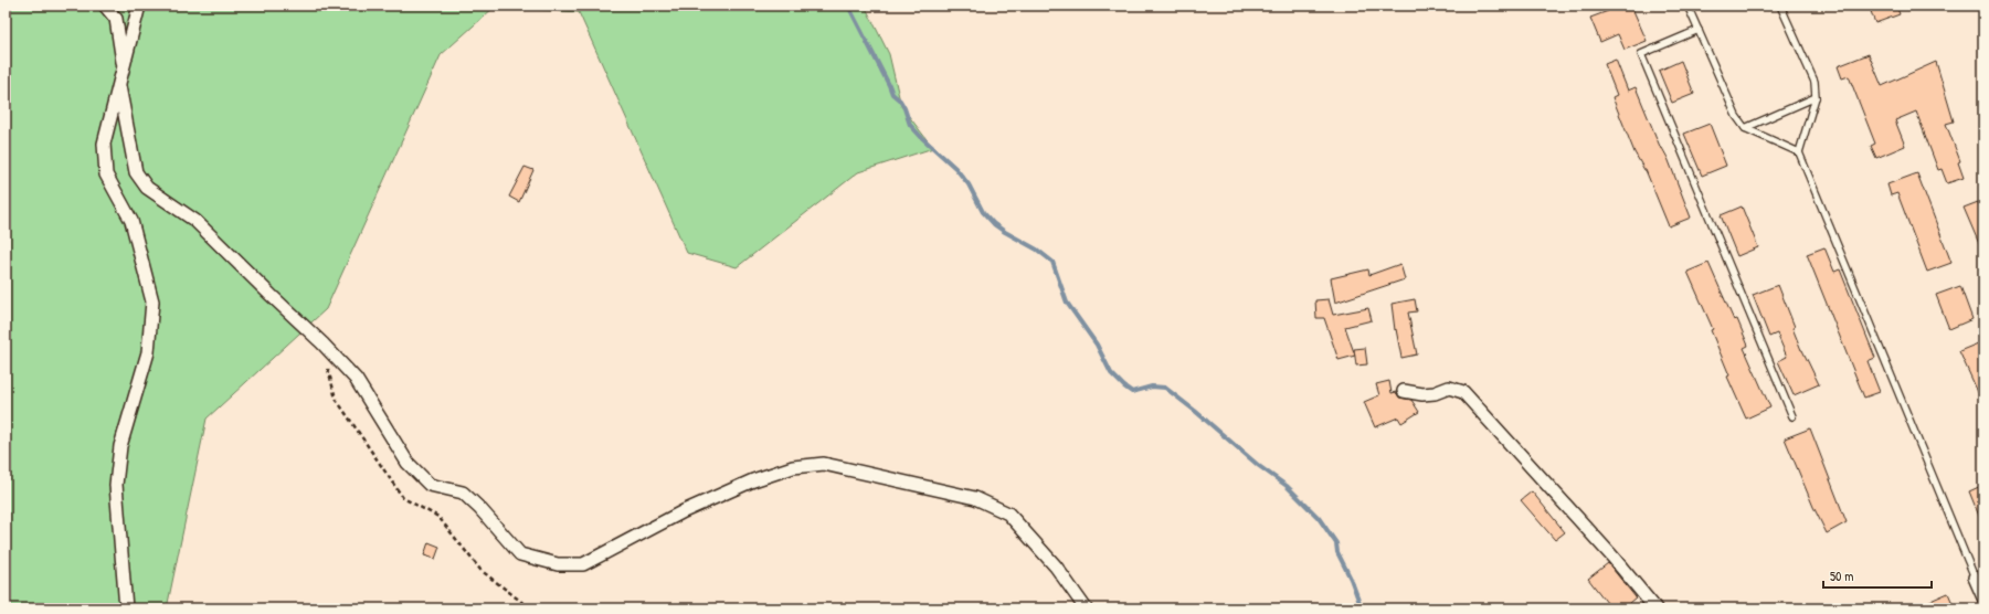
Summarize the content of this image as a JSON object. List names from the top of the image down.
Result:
{
  "scale_bar": "50 m"
}
